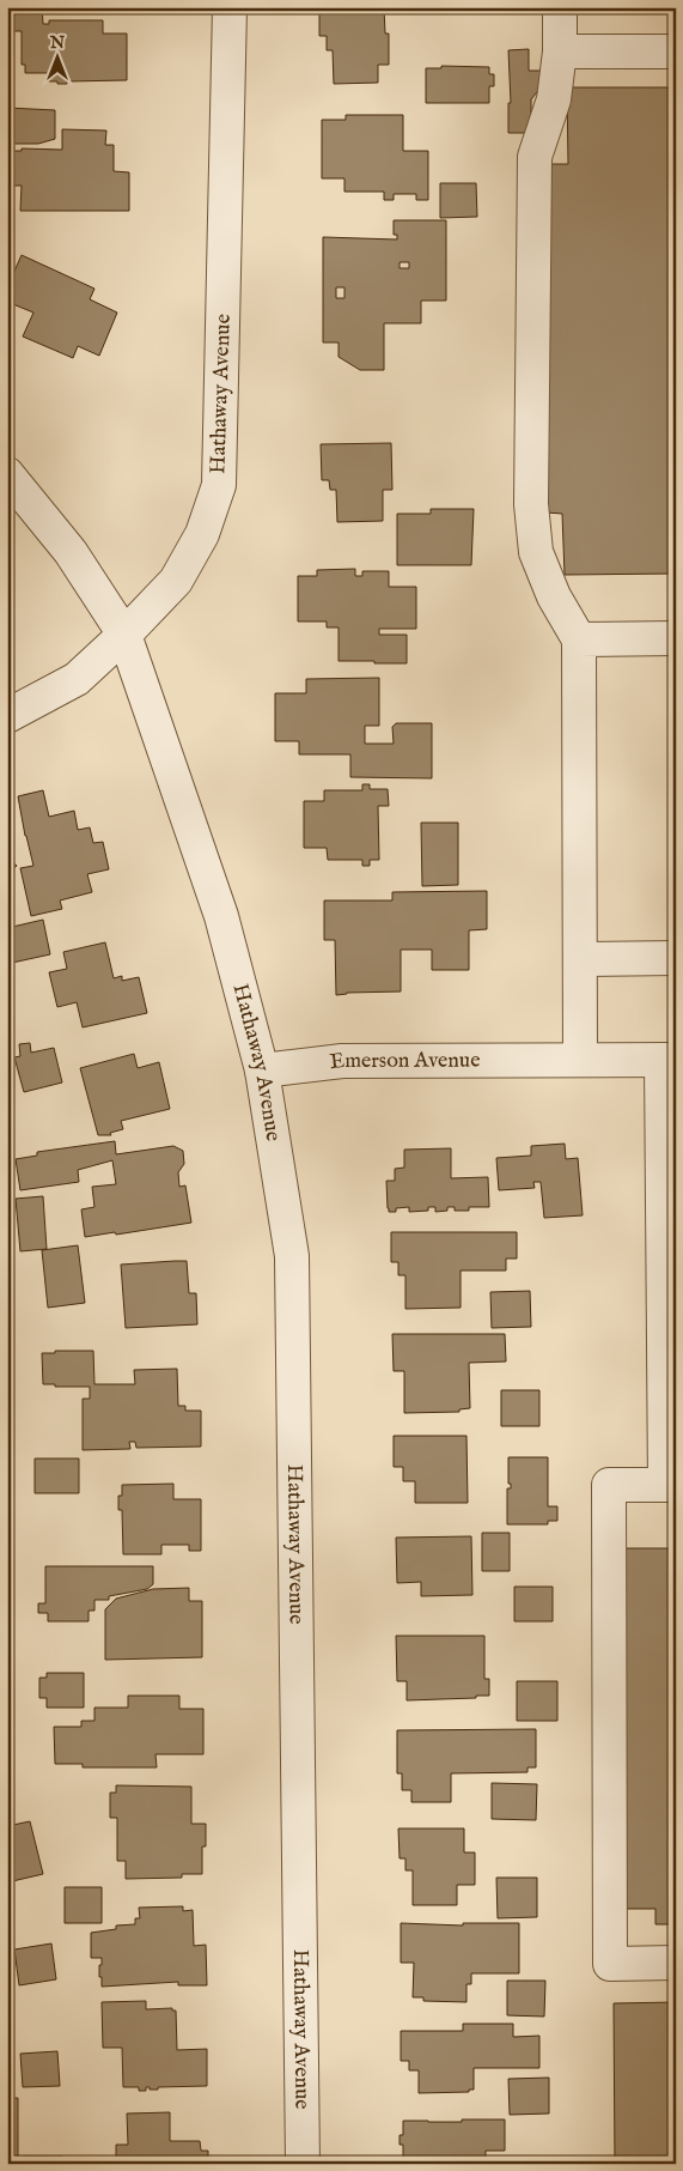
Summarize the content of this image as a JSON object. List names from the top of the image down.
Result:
{
  "streets": {
    "street": ["Hathaway Avenue", "Emerson Avenue"]
  },
  "crossings": [
    ["Hathaway Avenue", "Emerson Avenue"]
  ],
  "north": "top"
}
